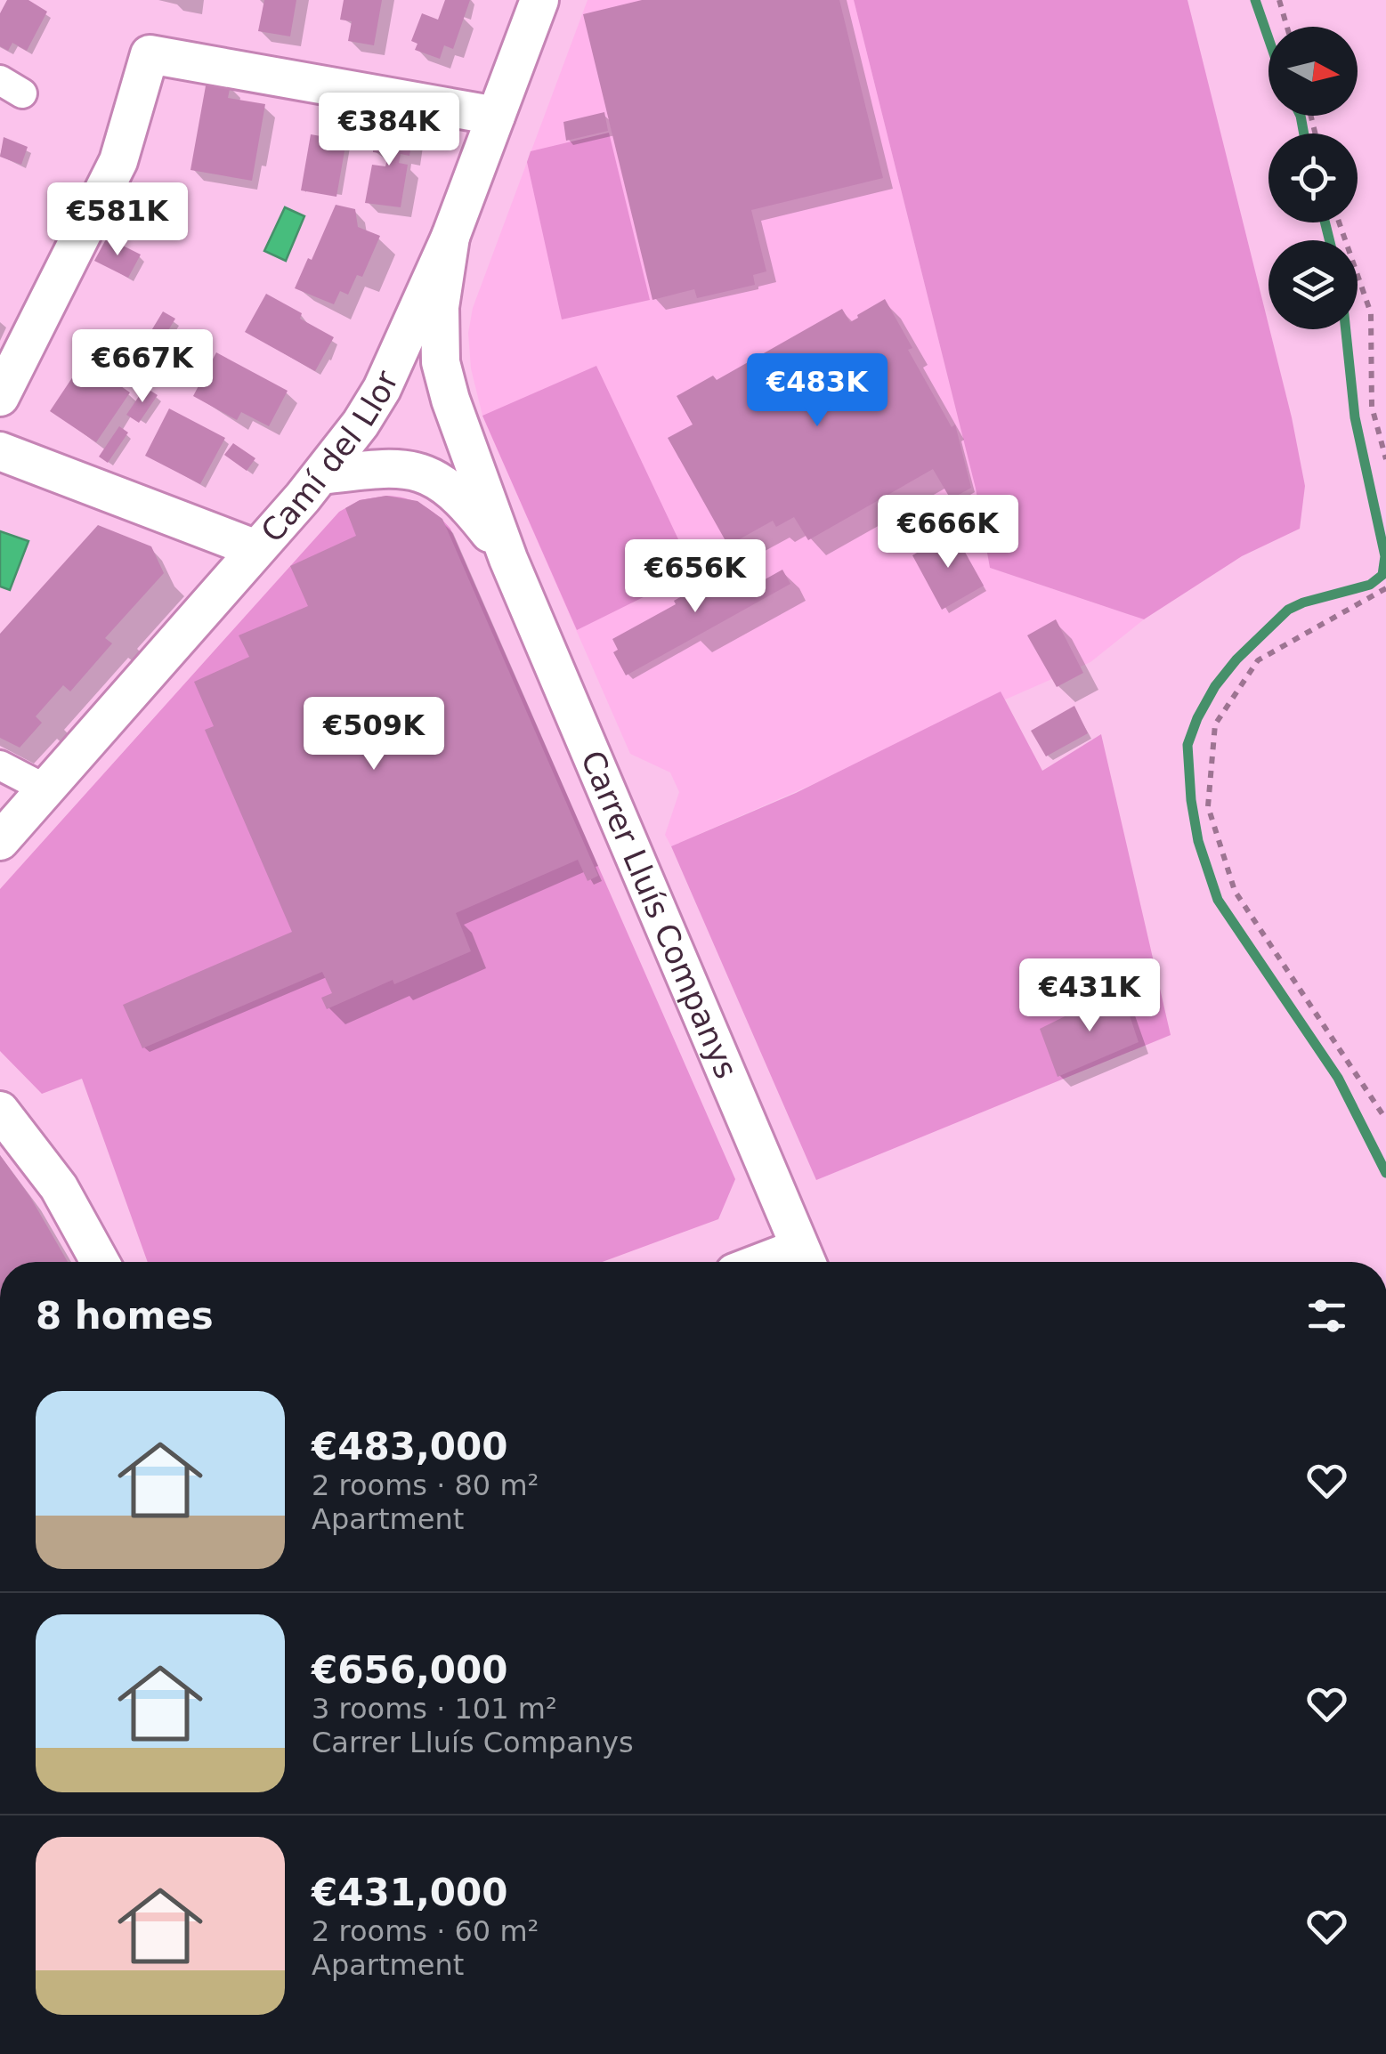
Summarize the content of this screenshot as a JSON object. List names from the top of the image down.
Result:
{
  "streets": {
    "street": ["Camí del Llor", "Carrer Lluís Companys"]
  },
  "crossings": [
    ["Camí del Llor", "Carrer Lluís Companys"]
  ],
  "north": "right",
  "page": {
    "price": [
      "€384K",
      "€581K",
      "€667K",
      "€483K",
      "€666K",
      "€656K",
      "€509K",
      "€431K"
    ],
    "heading": "8 homes",
    "list": [
      {
        "name": "€483,000",
        "note": "2 rooms · 80 m² · Apartment"
      },
      {
        "name": "€656,000",
        "note": "3 rooms · 101 m² · Carrer Lluís Companys"
      },
      {
        "name": "€431,000",
        "note": "2 rooms · 60 m² · Apartment"
      }
    ]
  }
}
